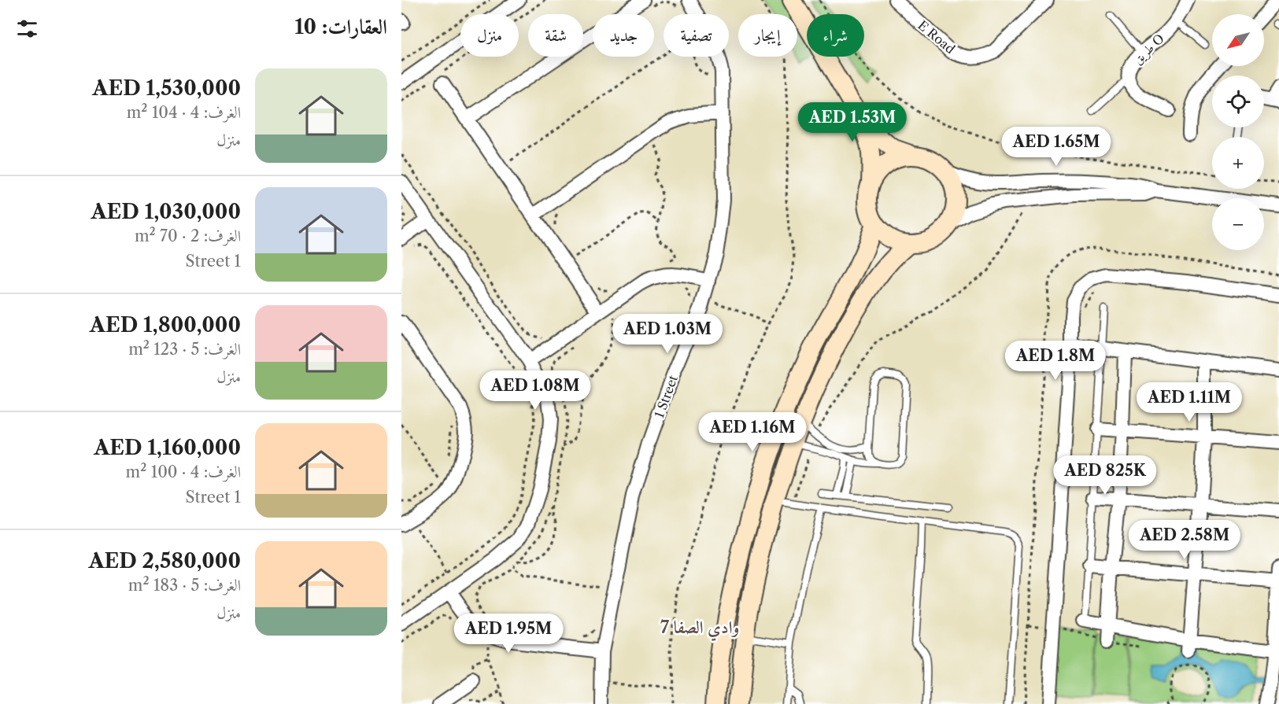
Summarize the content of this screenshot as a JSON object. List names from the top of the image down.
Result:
{
  "streets": {
    "street": ["E Road", "طريق O", "1 Street"]
  },
  "districts": ["وادي الصفا 7"],
  "north": "bottom left",
  "page": {
    "heading": "العقارات: 10",
    "map_buttons": ["+", "−"],
    "chip": [
      "شراء",
      "إيجار",
      "تصفية",
      "جديد",
      "شقة",
      "منزل"
    ],
    "list": [
      {
        "name": "AED 1,530,000",
        "note": "الغرف: 4 · 104 m² · منزل"
      },
      {
        "name": "AED 1,030,000",
        "note": "الغرف: 2 · 70 m² · 1 Street"
      },
      {
        "name": "AED 1,800,000",
        "note": "الغرف: 5 · 123 m² · منزل"
      },
      {
        "name": "AED 1,160,000",
        "note": "الغرف: 4 · 100 m² · 1 Street"
      },
      {
        "name": "AED 2,580,000",
        "note": "الغرف: 5 · 183 m² · منزل"
      }
    ],
    "price": [
      "AED 1.53M",
      "AED 1.65M",
      "AED 1.03M",
      "AED 1.8M",
      "AED 1.08M",
      "AED 1.11M",
      "AED 1.16M",
      "AED 825K",
      "AED 2.58M",
      "AED 1.95M"
    ]
  }
}
